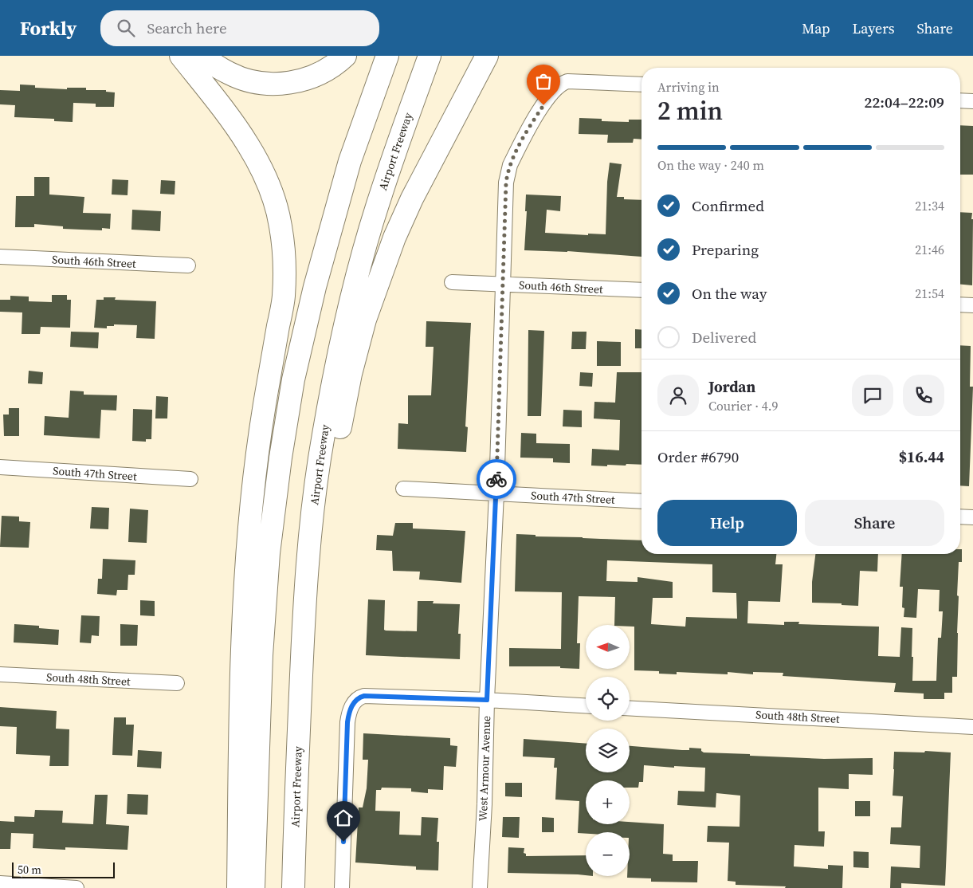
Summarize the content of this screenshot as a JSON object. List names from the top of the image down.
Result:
{
  "streets": {
    "highway": ["Airport Freeway"],
    "street": [
      "South 46th Street",
      "South 47th Street",
      "South 48th Street",
      "West Armour Avenue"
    ]
  },
  "crossings": [
    ["South 46th Street", "West Armour Avenue"],
    ["South 47th Street", "West Armour Avenue"]
  ],
  "scale_bar": "50 m",
  "north": "left",
  "page": {
    "header": "Forkly",
    "search": "Search here",
    "nav": ["Map", "Layers", "Share"],
    "heading": ["2 min", "Arriving in", "22:04–22:09"],
    "panel": [
      "Jordan",
      "Courier · 4.9",
      "Order #6790",
      "$16.44"
    ],
    "bar": "On the way · 240 m",
    "list": [
      ["Confirmed", "21:34"],
      ["Preparing", "21:46"],
      ["On the way", "21:54"],
      "Delivered"
    ],
    "buttons": ["Help", "Share"],
    "map_buttons": ["+", "−"],
    "scale": "50 m"
  }
}
